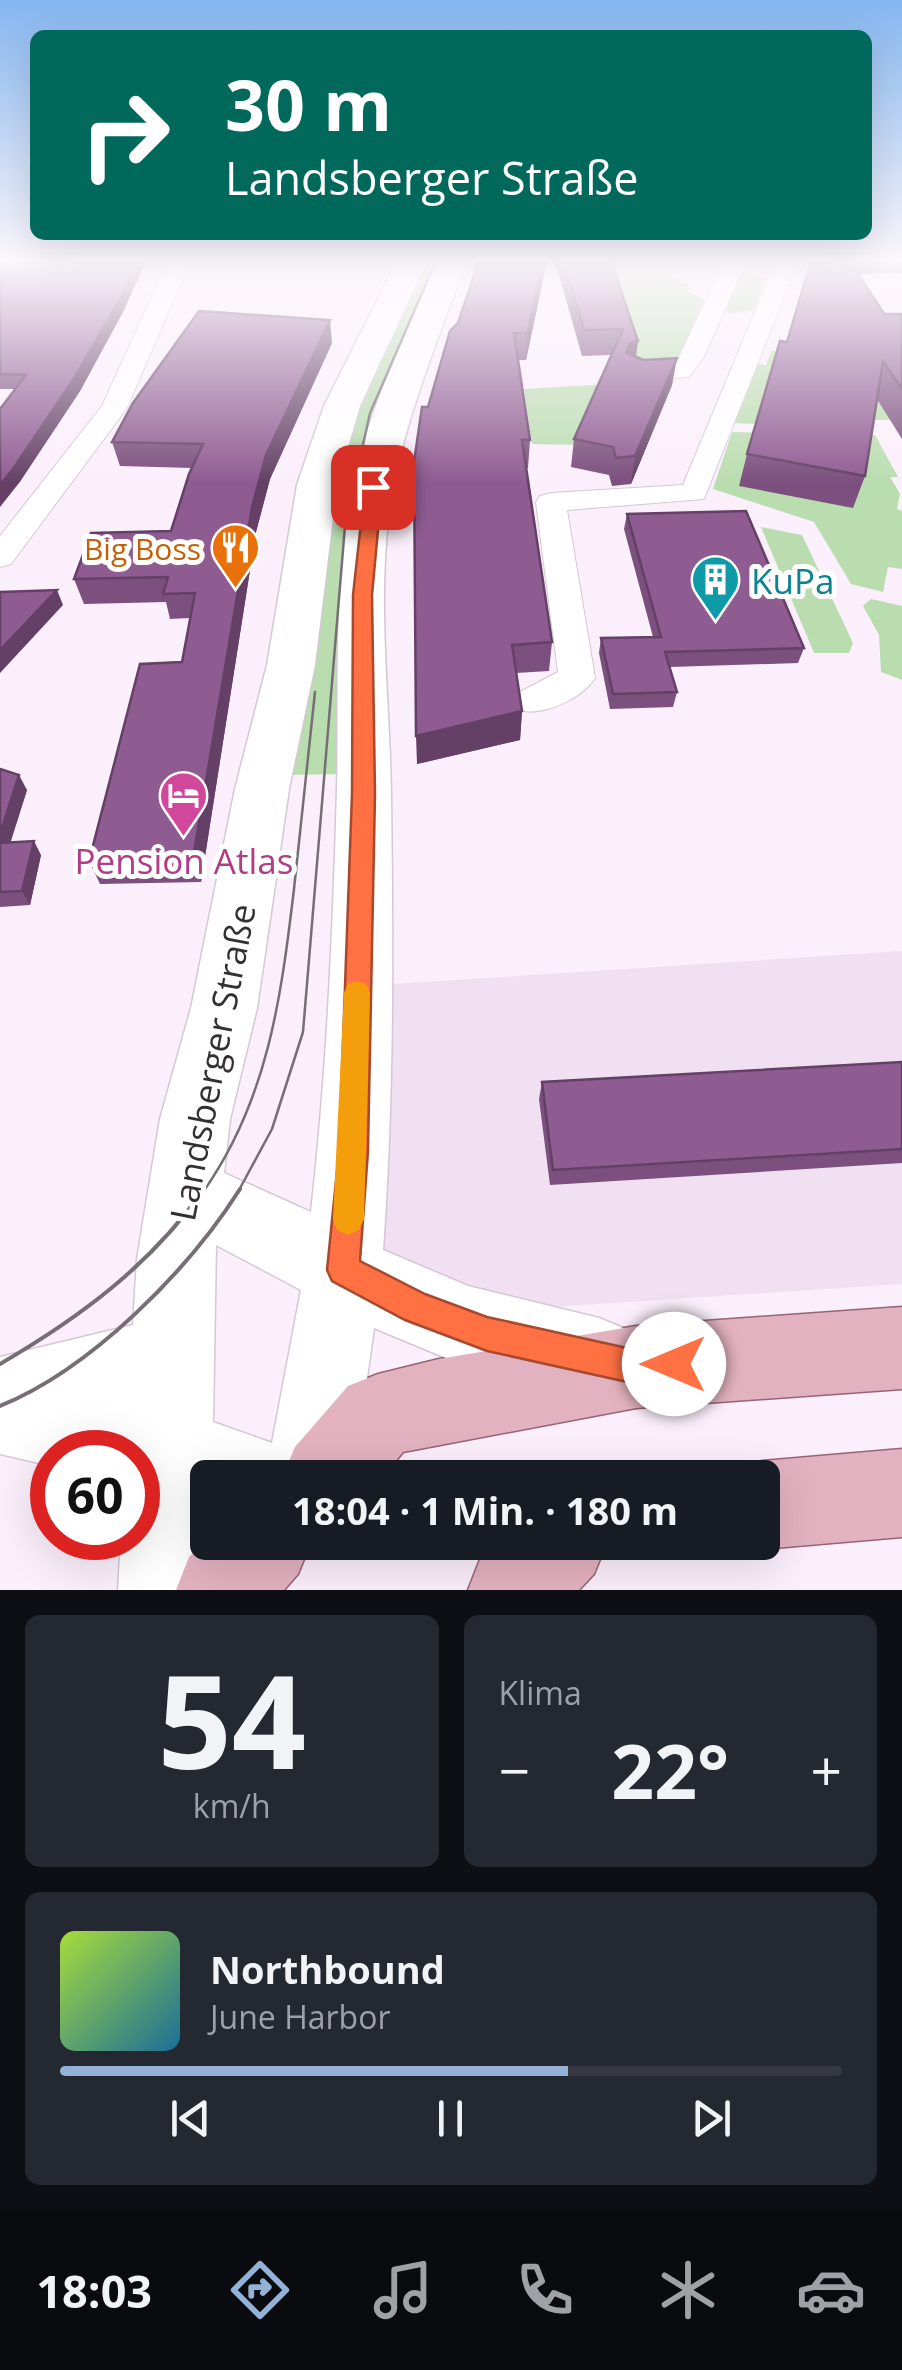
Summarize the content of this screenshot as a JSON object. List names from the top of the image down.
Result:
{
  "streets": {
    "street": ["Landsberger Straße"]
  },
  "places": {
    "restaurant": ["Big Boss"],
    "building": ["KuPa"],
    "hotel": ["Pension Atlas"]
  },
  "page": {
    "turn": ["30 m", "Landsberger Straße"],
    "limit": "60",
    "trip": "18:04 · 1 Min. · 180 m",
    "tile": [
      ["54", "km/h"],
      "Klima"
    ],
    "heat": ["−", "22°", "+"],
    "song": ["Northbound", "June Harbor"],
    "tabs": "18:03"
  }
}
